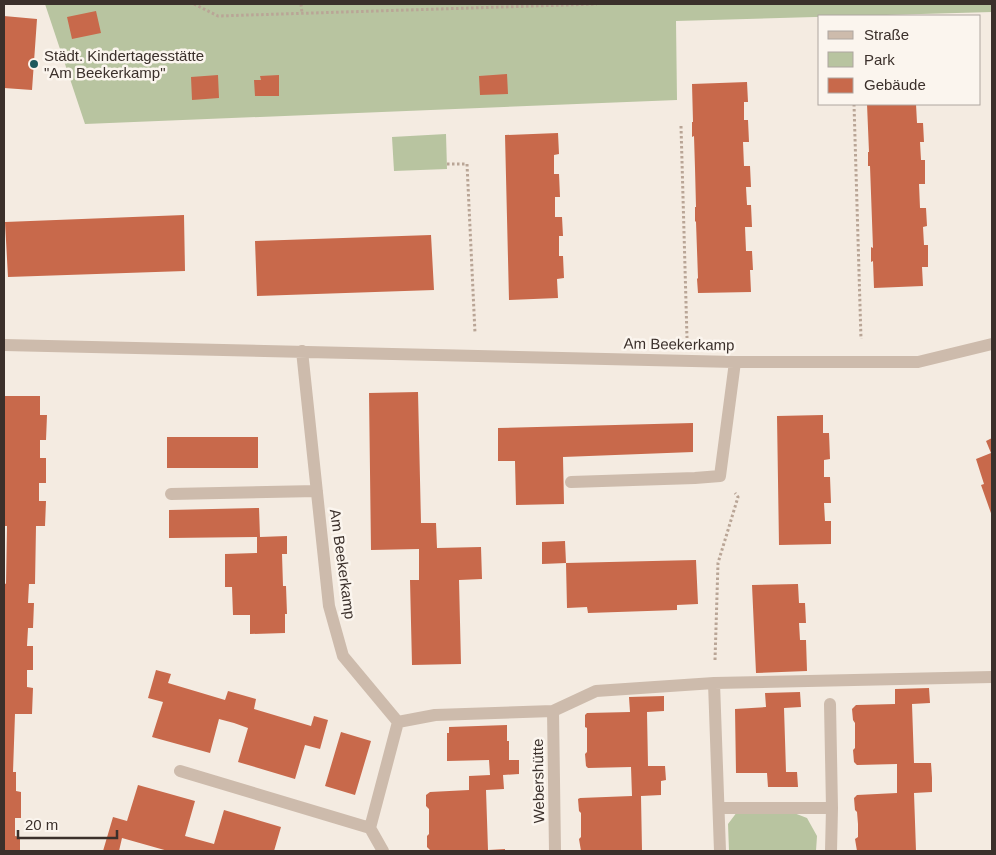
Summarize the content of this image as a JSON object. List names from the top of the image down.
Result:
{
  "streets": {
    "street": ["Am Beekerkamp", "Webershütte"]
  },
  "places": ["Städt. Kindertagesstätte \"Am Beekerkamp\""],
  "legend": ["Straße", "Park", "Gebäude"],
  "scale_bar": "20 m"
}
